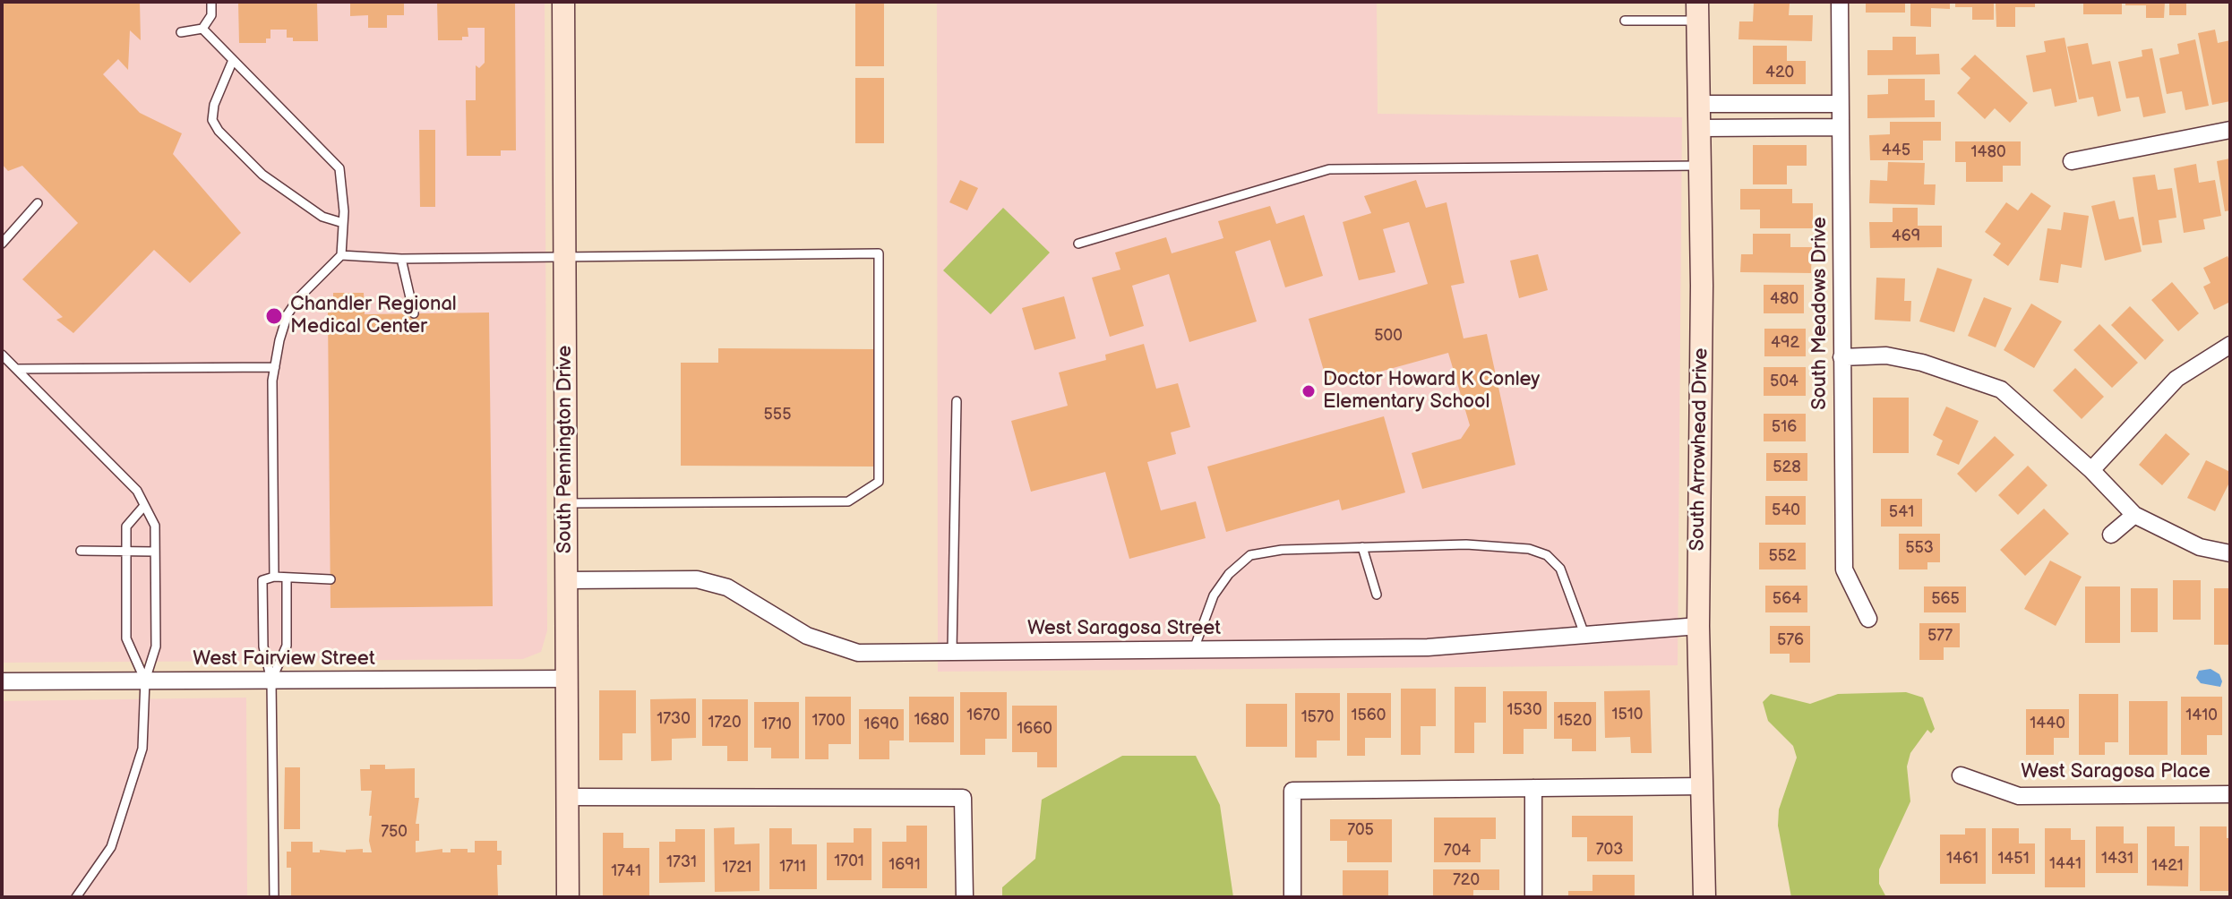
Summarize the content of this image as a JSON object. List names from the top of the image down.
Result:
{
  "streets": {
    "street": [
      "South Meadows Drive",
      "South Pennington Drive",
      "South Arrowhead Drive",
      "West Saragosa Street",
      "West Fairview Street",
      "West Saragosa Place"
    ]
  },
  "crossings": [
    ["South Pennington Drive", "West Saragosa Street"],
    ["South Pennington Drive", "West Fairview Street"],
    ["South Arrowhead Drive", "West Saragosa Street"]
  ],
  "places": ["Chandler Regional Medical Center", "Doctor Howard K Conley Elementary School"],
  "house_numbers": [
    "420",
    "445",
    "1480",
    "469",
    "480",
    "500",
    "492",
    "504",
    "555",
    "516",
    "528",
    "540",
    "541",
    "553",
    "552",
    "564",
    "565",
    "577",
    "576",
    "1530",
    "1510",
    "1670",
    "1560",
    "1410",
    "1570",
    "1730",
    "1680",
    "1700",
    "1520",
    "1720",
    "1440",
    "1710",
    "1690",
    "1660",
    "705",
    "750",
    "703",
    "704",
    "1461",
    "1451",
    "1431",
    "1701",
    "1731",
    "1441",
    "1691",
    "1421",
    "1711",
    "1721",
    "1741",
    "720"
  ]
}
